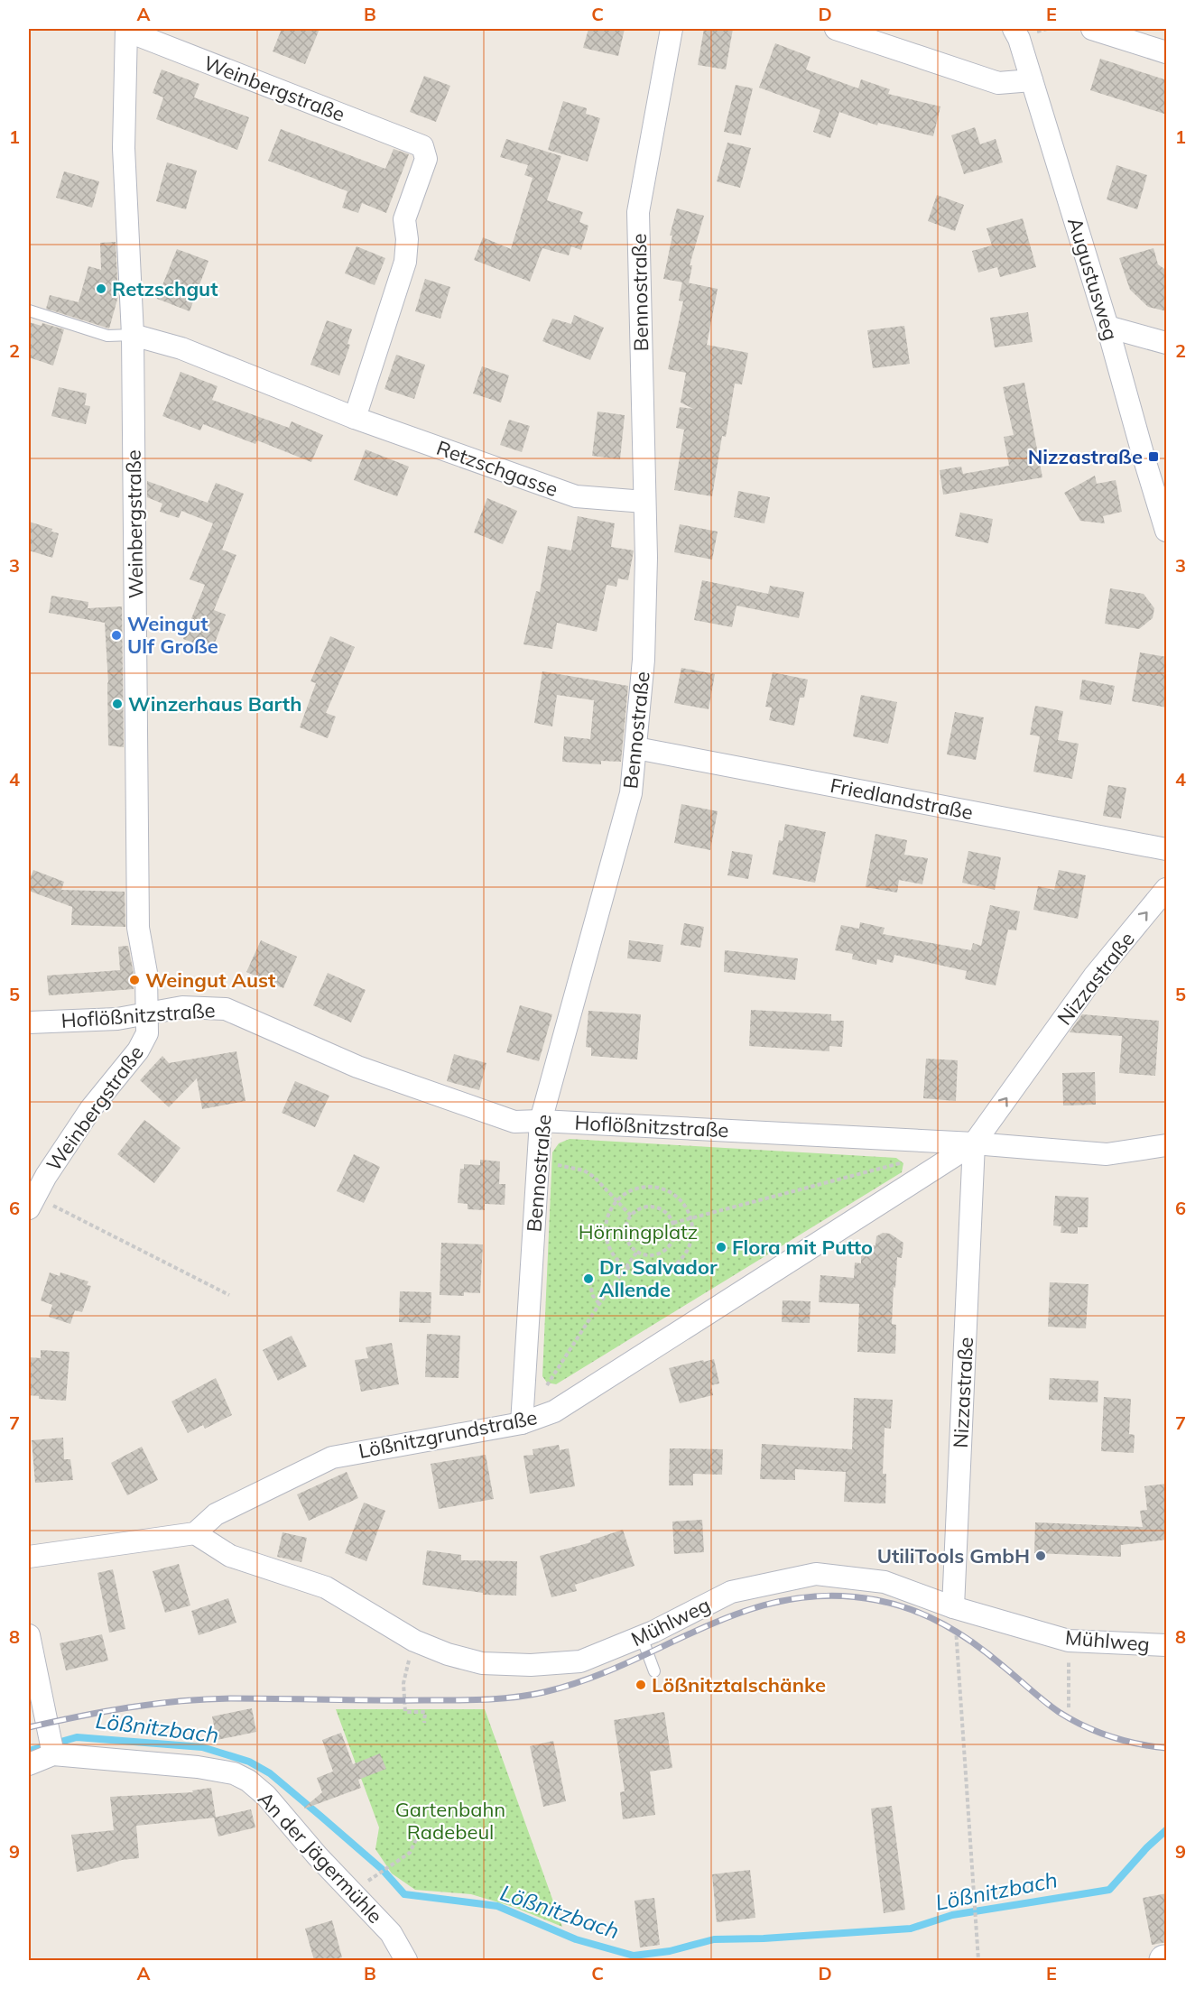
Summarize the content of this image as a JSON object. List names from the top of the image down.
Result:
{
  "streets": {
    "street": [
      "Weinbergstraße",
      "Augustusweg",
      "Bennostraße",
      "Retzschgasse",
      "Friedlandstraße",
      "Nizzastraße",
      "Hoflößnitzstraße",
      "Lößnitzgrundstraße",
      "Mühlweg",
      "An der Jägermühle"
    ]
  },
  "crossings": [
    ["Weinbergstraße", "Retzschgasse"],
    ["Weinbergstraße", "Hoflößnitzstraße"],
    ["Bennostraße", "Retzschgasse"],
    ["Bennostraße", "Friedlandstraße"],
    ["Bennostraße", "Hoflößnitzstraße"],
    ["Bennostraße", "Lößnitzgrundstraße"],
    ["Nizzastraße", "Hoflößnitzstraße"],
    ["Nizzastraße", "Lößnitzgrundstraße"],
    ["Nizzastraße", "Mühlweg"],
    ["Hoflößnitzstraße", "Lößnitzgrundstraße"],
    ["Lößnitzgrundstraße", "Mühlweg"]
  ],
  "one_way": ["Nizzastraße"],
  "water": ["Lößnitzbach"],
  "parks": ["Hörningplatz", "Gartenbahn Radebeul"],
  "places": {
    "other": [
      "Retzschgut",
      "Weingut Ulf Große",
      "Winzerhaus Barth",
      "Weingut Aust",
      "Flora mit Putto",
      "Dr. Salvador Allende",
      "UtiliTools GmbH",
      "Lößnitztalschänke"
    ],
    "transit": ["Nizzastraße"]
  },
  "grid": {
    "columns": [
      "A",
      "B",
      "C",
      "D",
      "E"
    ],
    "rows": [
      "1",
      "2",
      "3",
      "4",
      "5",
      "6",
      "7",
      "8",
      "9"
    ]
  }
}
